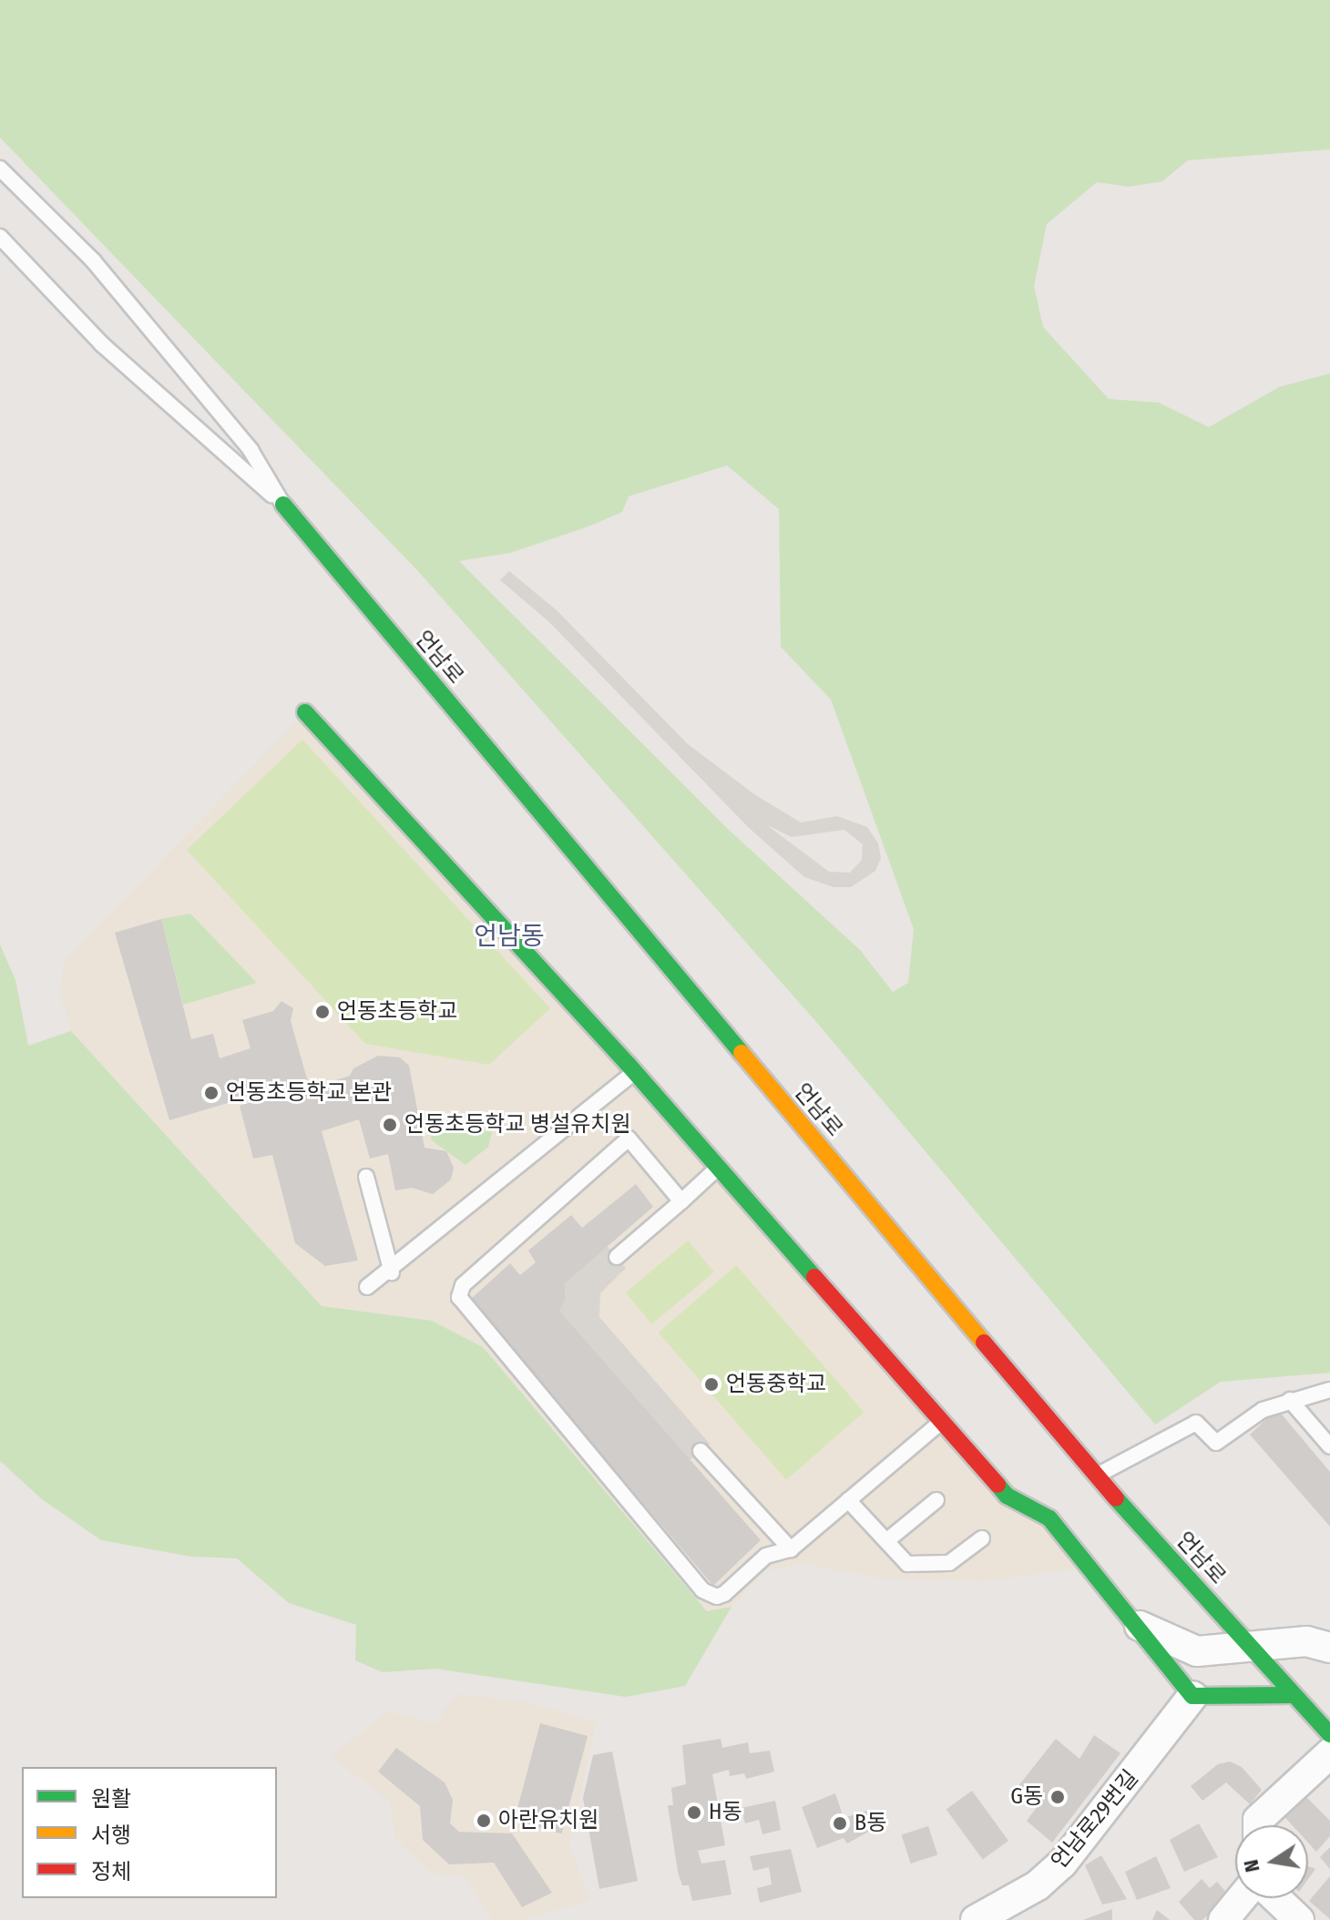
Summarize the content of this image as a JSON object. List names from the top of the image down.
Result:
{
  "streets": {
    "main road": ["언남로"],
    "street": ["언남로29번길"]
  },
  "districts": ["언남동"],
  "places": [
    "언동초등학교",
    "언동초등학교 본관",
    "언동초등학교 병설유치원",
    "언동중학교",
    "G동",
    "H동",
    "아란유치원",
    "B동"
  ],
  "legend": ["원활", "서행", "정체"],
  "north": "left"
}
